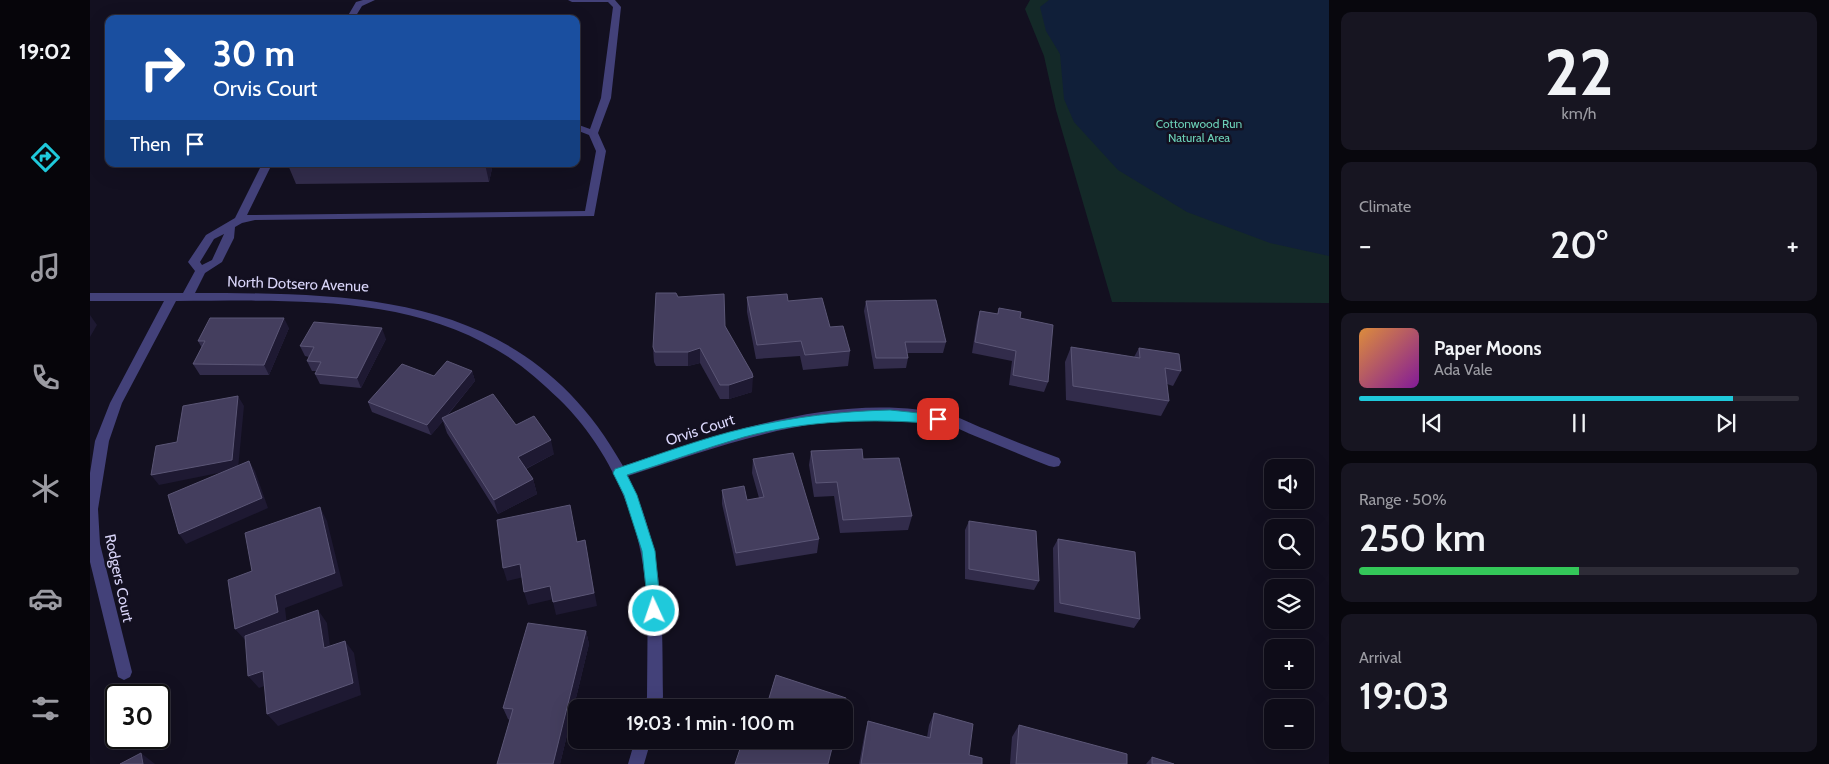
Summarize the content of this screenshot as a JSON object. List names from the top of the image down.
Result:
{
  "streets": {
    "street": ["North Dotsero Avenue", "Orvis Court", "Rodgers Court"]
  },
  "crossings": [
    ["North Dotsero Avenue", "Orvis Court"],
    ["North Dotsero Avenue", "Rodgers Court"]
  ],
  "parks": ["Cottonwood Run Natural Area"],
  "page": {
    "tabs": "19:02",
    "tile": [
      ["22", "km/h"],
      "Climate",
      ["Range · 50%", "250 km"],
      ["Arrival", "19:03"]
    ],
    "turn": ["30 m", "Orvis Court"],
    "then": "Then",
    "heat": ["−", "20°", "+"],
    "song": ["Paper Moons", "Ada Vale"],
    "map_buttons": ["+", "−"],
    "limit": "30",
    "trip": "19:03 · 1 min · 100 m"
  }
}
